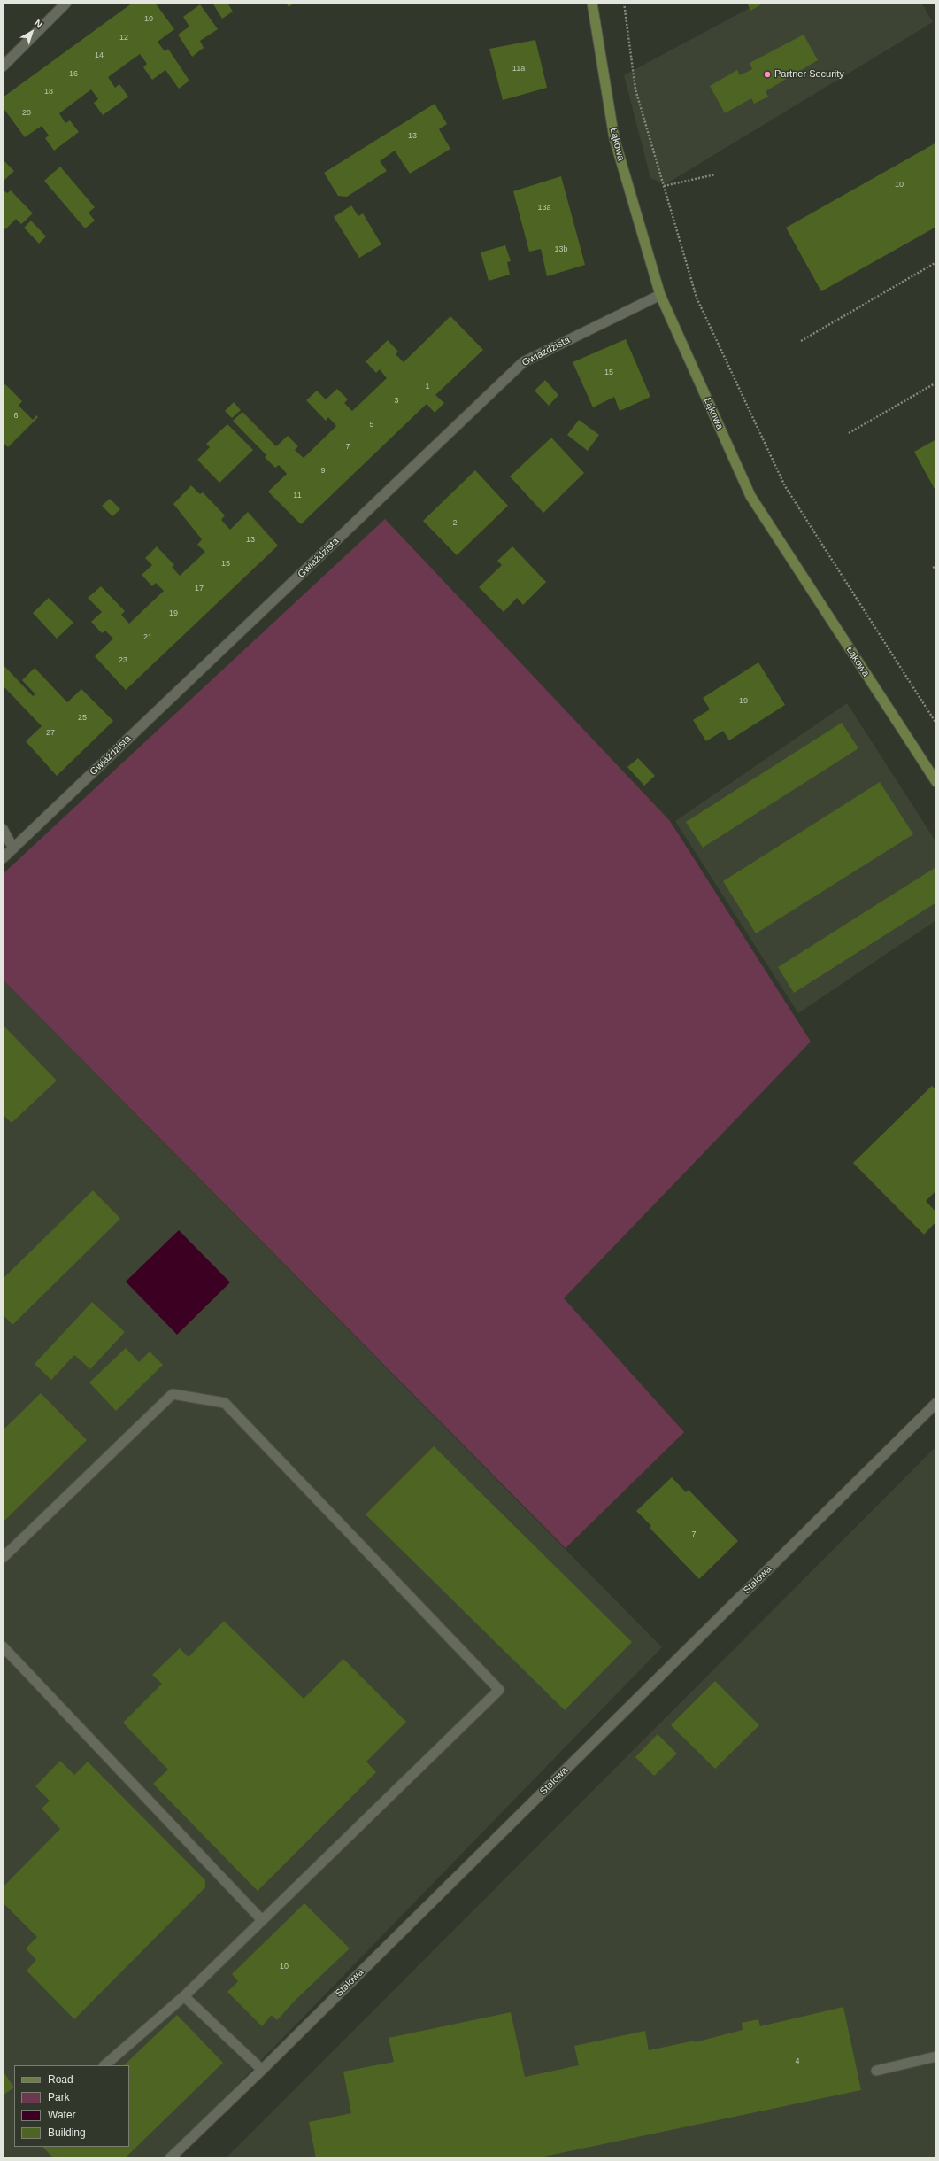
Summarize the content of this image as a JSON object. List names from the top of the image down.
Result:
{
  "streets": {
    "main road": ["Łąkowa"],
    "street": ["Gwiaździsta", "Stalowa"]
  },
  "crossings": [
    ["Łąkowa", "Gwiaździsta"]
  ],
  "places": ["Partner Security"],
  "house_numbers": [
    "10",
    "12",
    "14",
    "11a",
    "16",
    "18",
    "20",
    "13",
    "10",
    "13a",
    "13b",
    "15",
    "1",
    "3",
    "6",
    "5",
    "7",
    "9",
    "11",
    "2",
    "13",
    "15",
    "17",
    "19",
    "21",
    "23",
    "19",
    "25",
    "27",
    "7",
    "10",
    "4"
  ],
  "legend": [
    "Road",
    "Park",
    "Water",
    "Building"
  ],
  "north": "top right"
}
